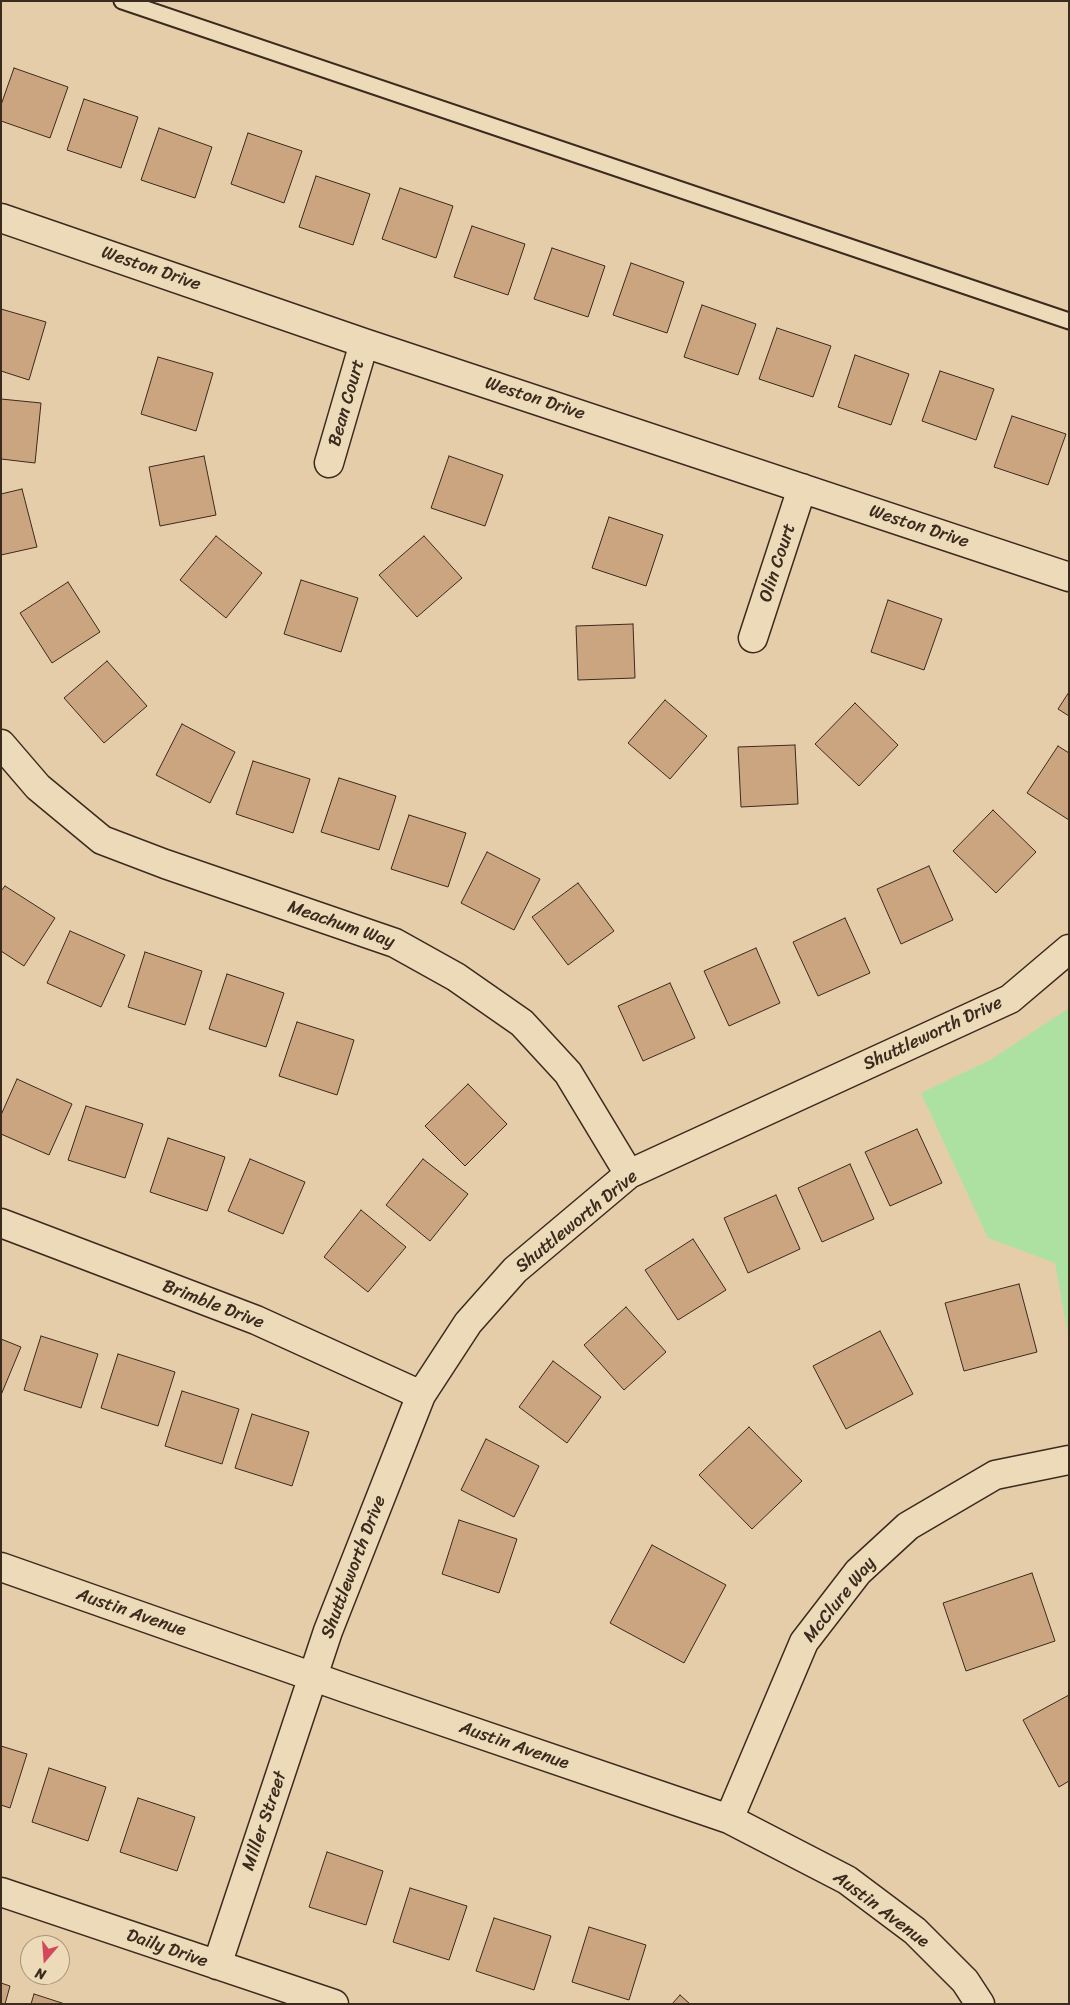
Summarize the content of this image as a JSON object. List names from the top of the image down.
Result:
{
  "streets": {
    "street": [
      "Weston Drive",
      "Bean Court",
      "Olin Court",
      "Meachum Way",
      "Shuttleworth Drive",
      "Brimble Drive",
      "McClure Way",
      "Austin Avenue",
      "Miller Street",
      "Daily Drive"
    ]
  },
  "crossings": [
    ["Weston Drive", "Bean Court"],
    ["Weston Drive", "Olin Court"],
    ["Meachum Way", "Shuttleworth Drive"],
    ["Shuttleworth Drive", "Brimble Drive"],
    ["Shuttleworth Drive", "Austin Avenue"],
    ["Shuttleworth Drive", "Miller Street"],
    ["McClure Way", "Austin Avenue"],
    ["Austin Avenue", "Miller Street"],
    ["Miller Street", "Daily Drive"]
  ],
  "north": "bottom"
}
